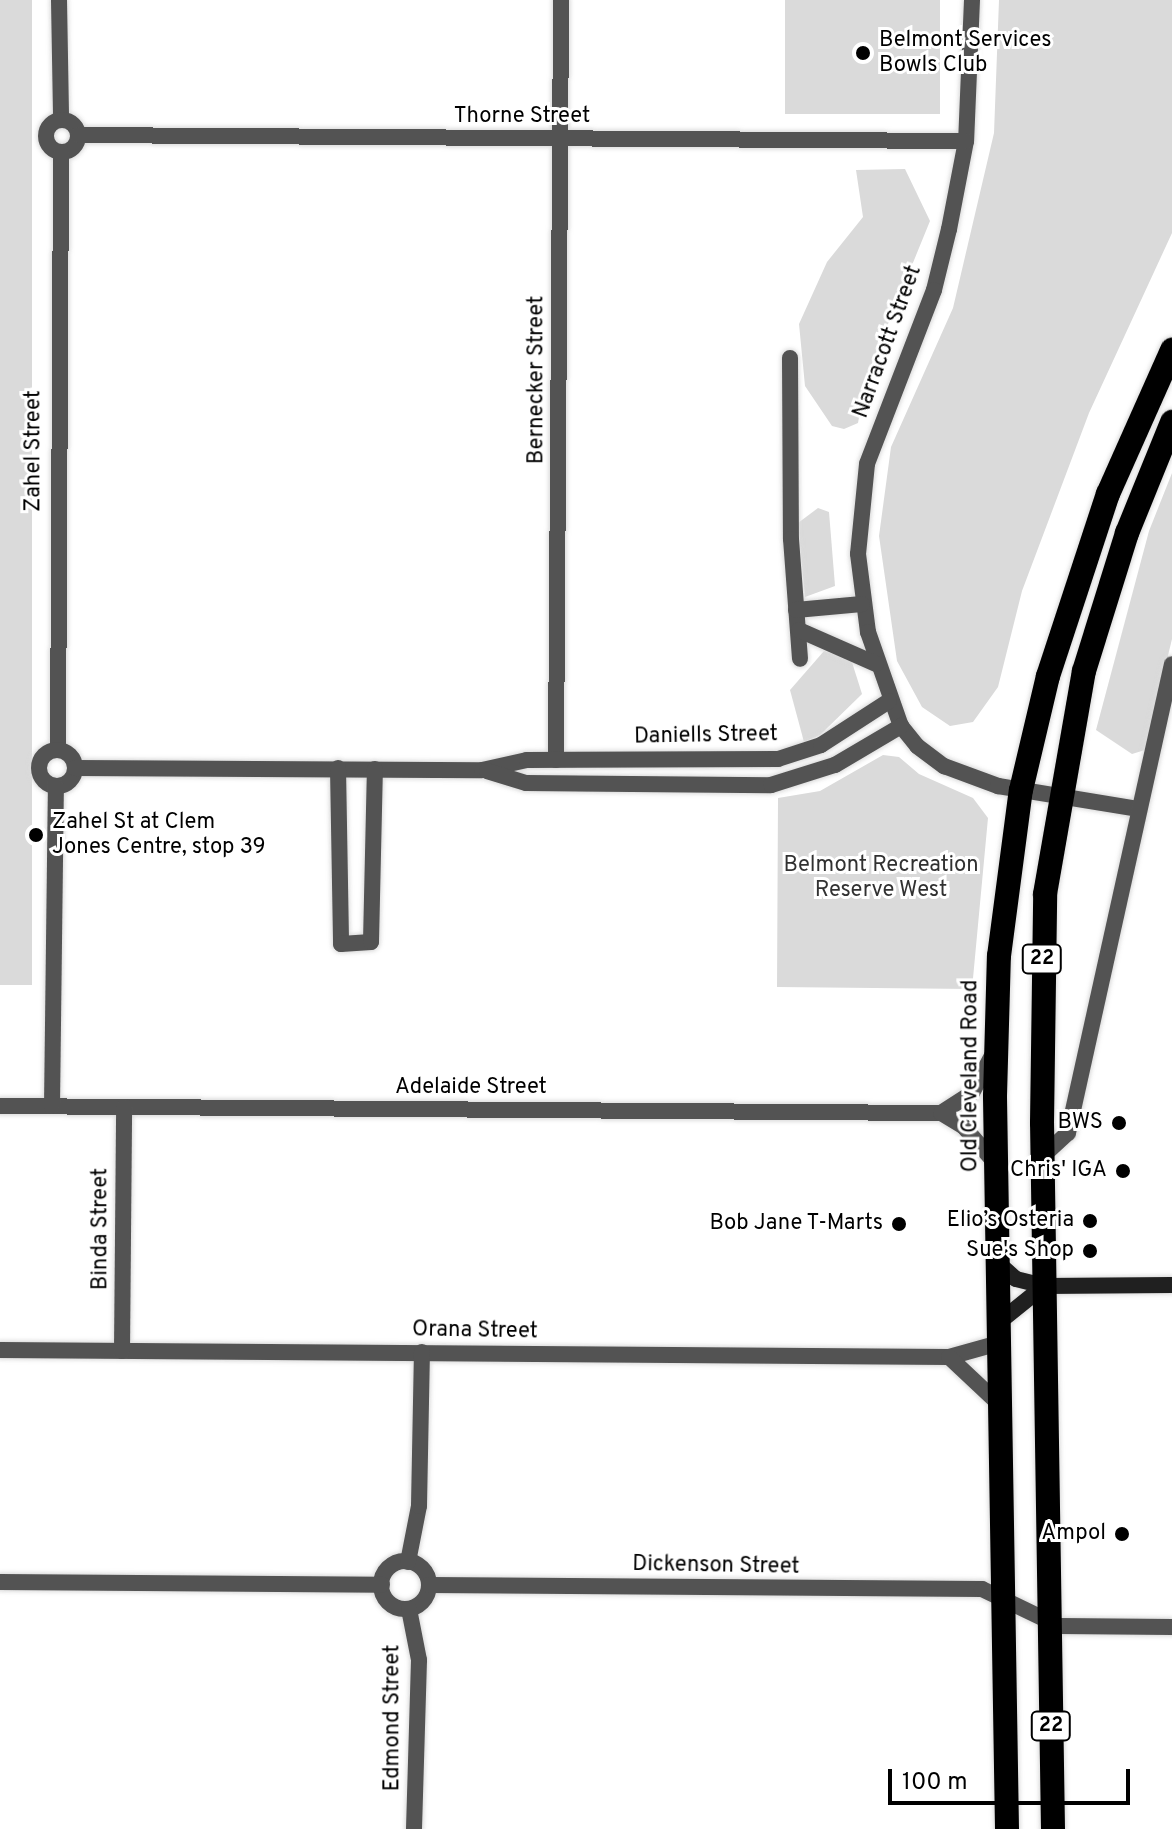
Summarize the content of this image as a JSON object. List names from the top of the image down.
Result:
{
  "streets": {
    "highway": ["22", "Old Cleveland Road"],
    "street": [
      "Thorne Street",
      "Narracott Street",
      "Bernecker Street",
      "Zahel Street",
      "Daniells Street",
      "Adelaide Street",
      "Binda Street",
      "Orana Street",
      "Dickenson Street",
      "Edmond Street"
    ]
  },
  "crossings": [
    ["Thorne Street", "Narracott Street"],
    ["Thorne Street", "Bernecker Street"],
    ["Thorne Street", "Zahel Street"],
    ["Narracott Street", "Daniells Street"],
    ["Bernecker Street", "Daniells Street"],
    ["Zahel Street", "Daniells Street"],
    ["22", "Dickenson Street"],
    ["Old Cleveland Road", "Orana Street"],
    ["Old Cleveland Road", "Dickenson Street"],
    ["Adelaide Street", "Binda Street"],
    ["Binda Street", "Orana Street"],
    ["Dickenson Street", "Edmond Street"]
  ],
  "parks": ["Belmont Recreation Reserve West"],
  "places": [
    "Belmont Services Bowls Club",
    "Zahel St at Clem Jones Centre, stop 39",
    "BWS",
    "Chris' IGA",
    "Elio’s Osteria",
    "Bob Jane T-Marts",
    "Sue's Shop",
    "Ampol"
  ],
  "scale_bar": "100 m"
}
